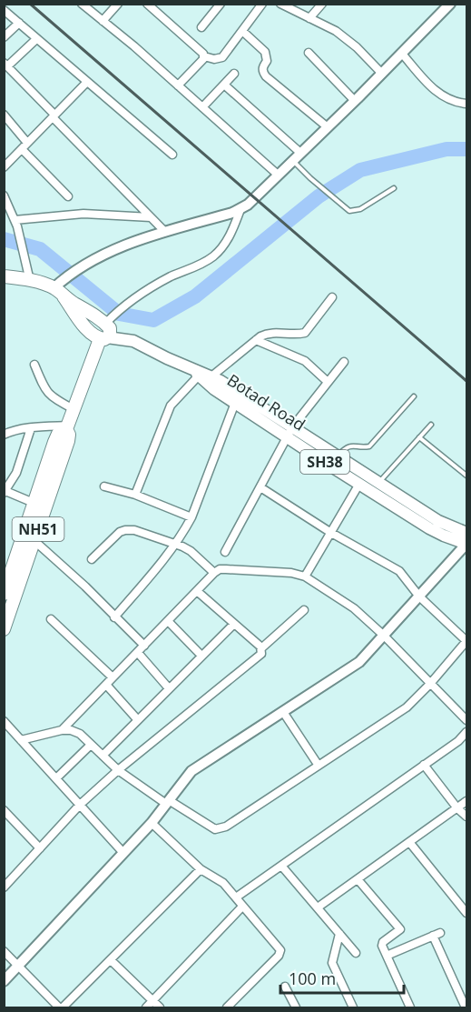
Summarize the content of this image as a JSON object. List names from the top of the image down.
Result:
{
  "streets": {
    "highway": ["NH51"],
    "main road": ["Botad Road", "SH38"]
  },
  "crossings": [
    ["Botad Road", "NH51"]
  ],
  "scale_bar": "100 m"
}
